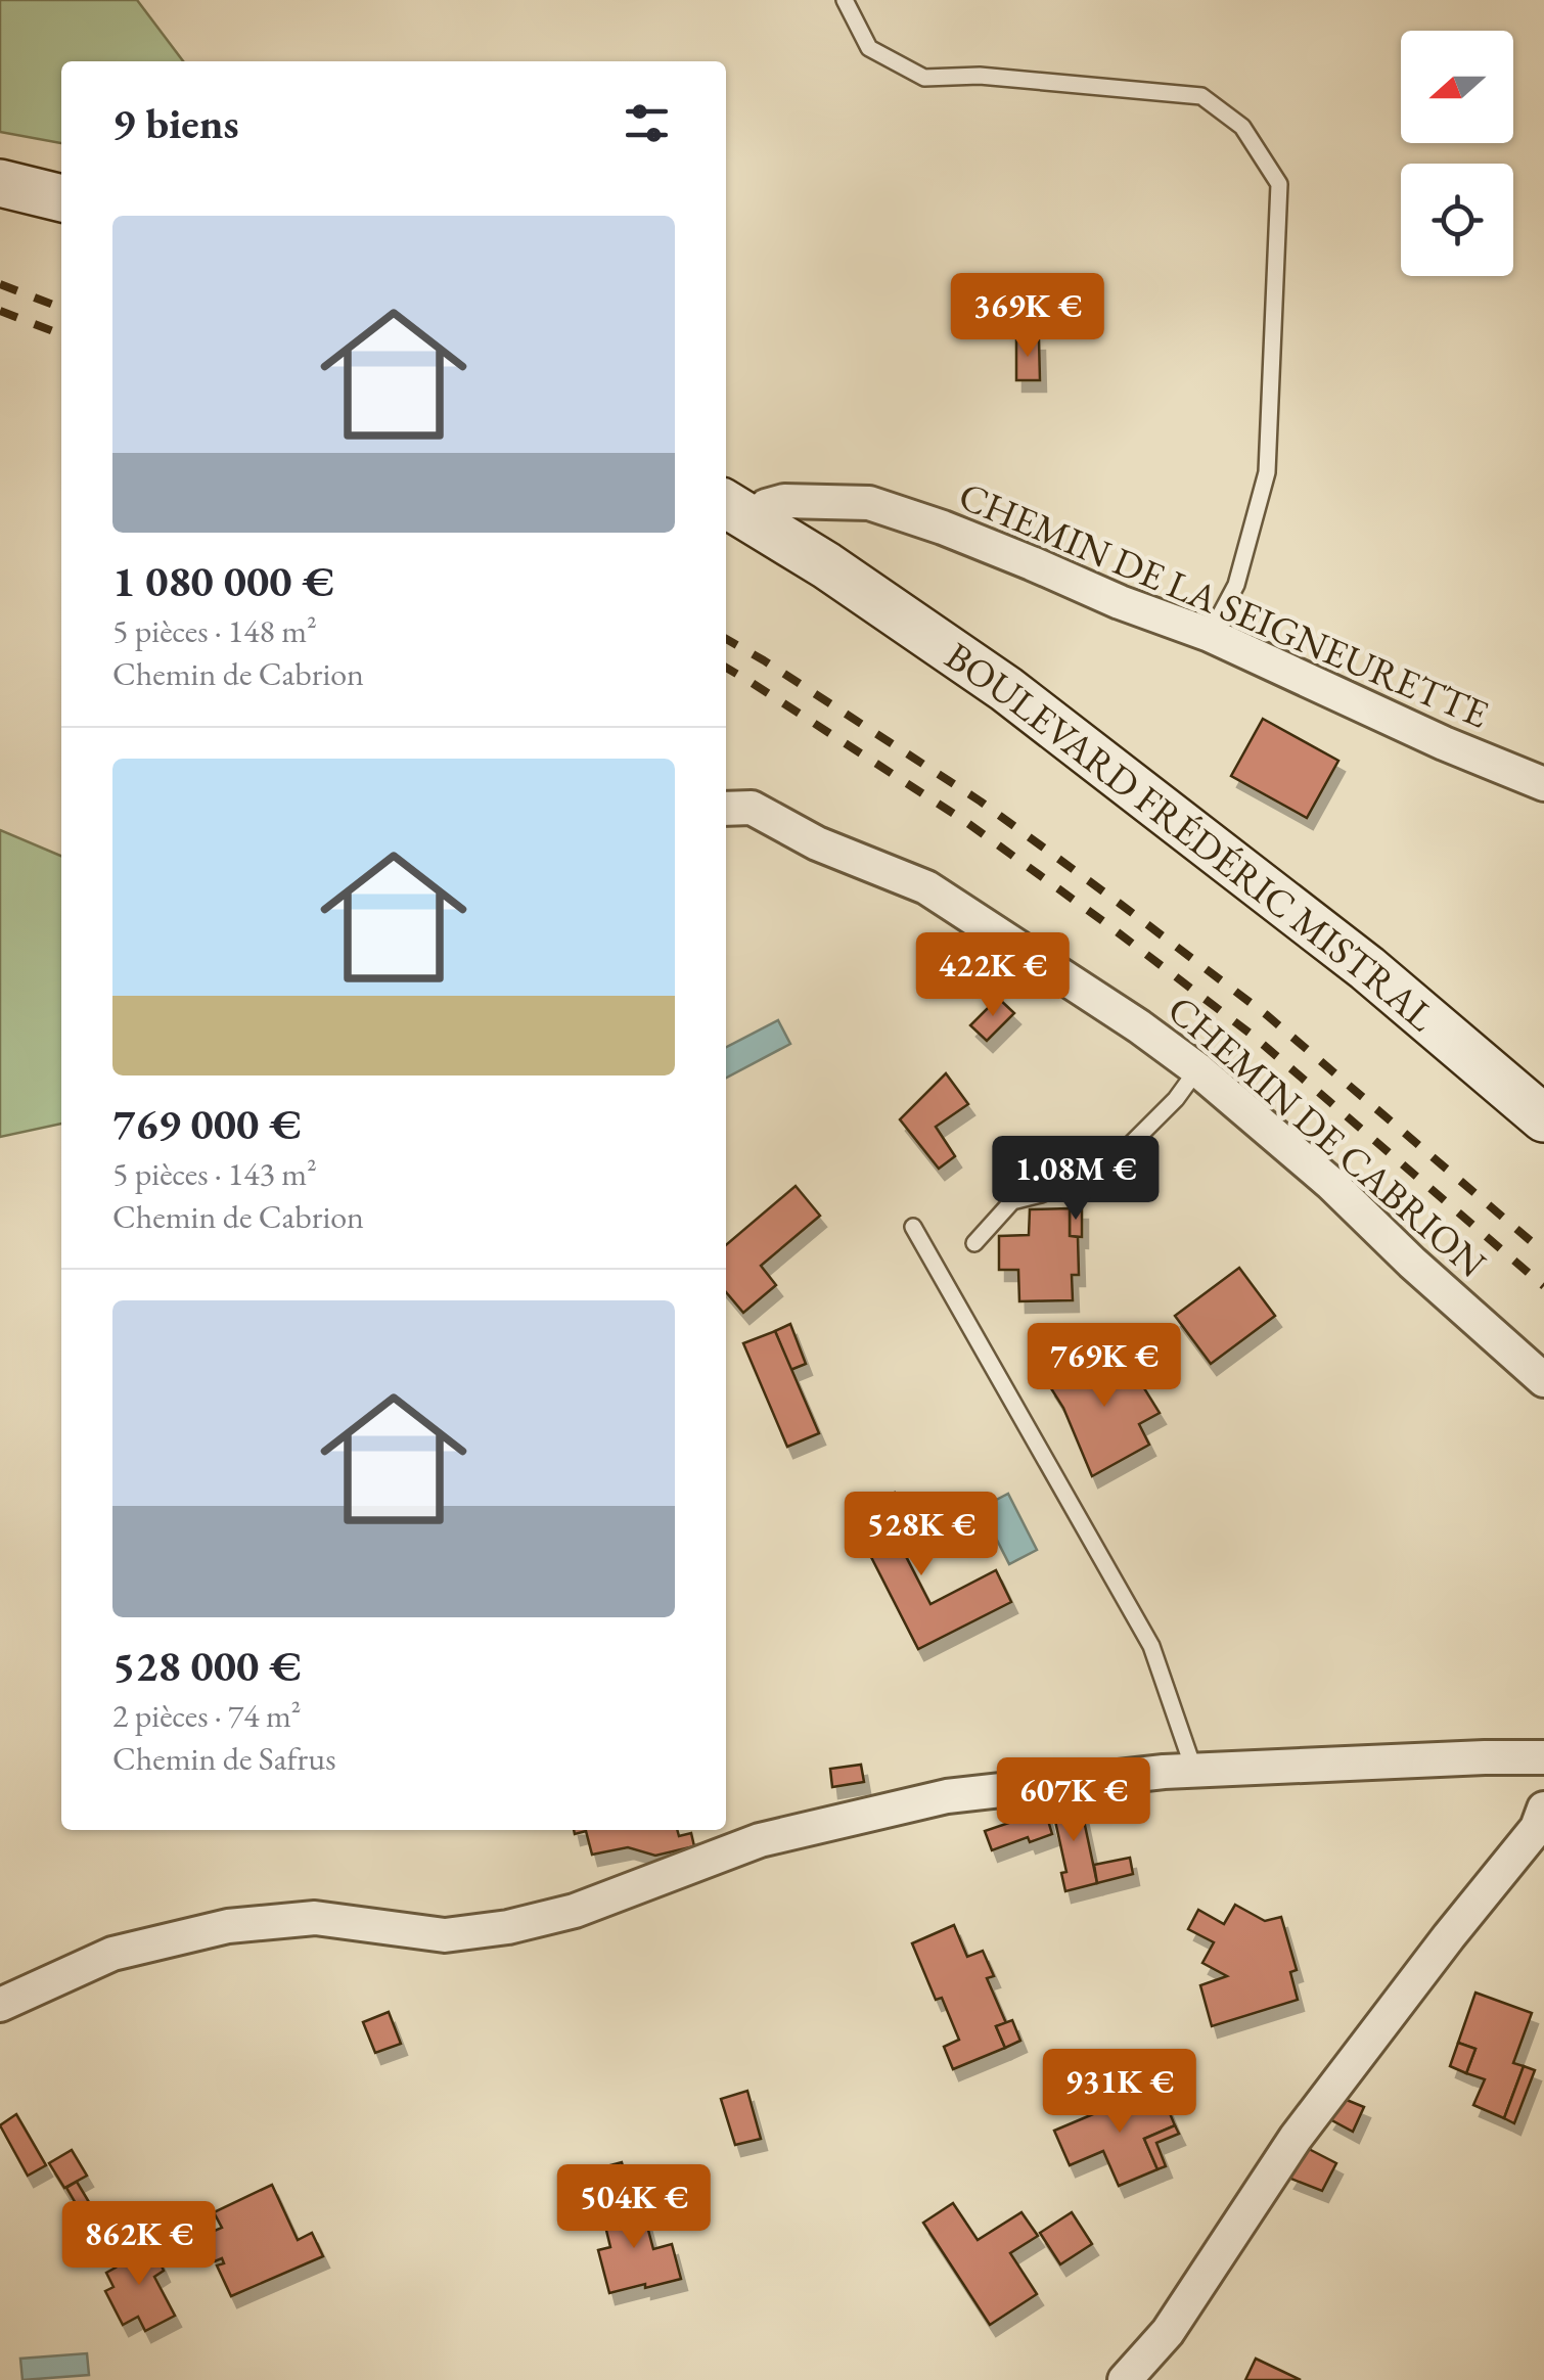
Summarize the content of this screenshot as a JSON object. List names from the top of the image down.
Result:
{
  "streets": {
    "main road": ["BOULEVARD FRÉDÉRIC MISTRAL"],
    "street": ["CHEMIN DE LA SEIGNEURETTE", "CHEMIN DE CABRION"]
  },
  "crossings": [
    ["CHEMIN DE LA SEIGNEURETTE", "BOULEVARD FRÉDÉRIC MISTRAL"]
  ],
  "north": "left",
  "page": {
    "heading": "9 biens",
    "list": [
      {
        "name": "1 080 000 €",
        "note": "5 pièces · 148 m² · Chemin de Cabrion"
      },
      {
        "name": "769 000 €",
        "note": "5 pièces · 143 m² · Chemin de Cabrion"
      },
      {
        "name": "528 000 €",
        "note": "2 pièces · 74 m² · Chemin de Safrus"
      }
    ],
    "price": [
      "369K €",
      "422K €",
      "1.08M €",
      "769K €",
      "528K €",
      "607K €",
      "931K €",
      "504K €",
      "862K €"
    ]
  }
}
